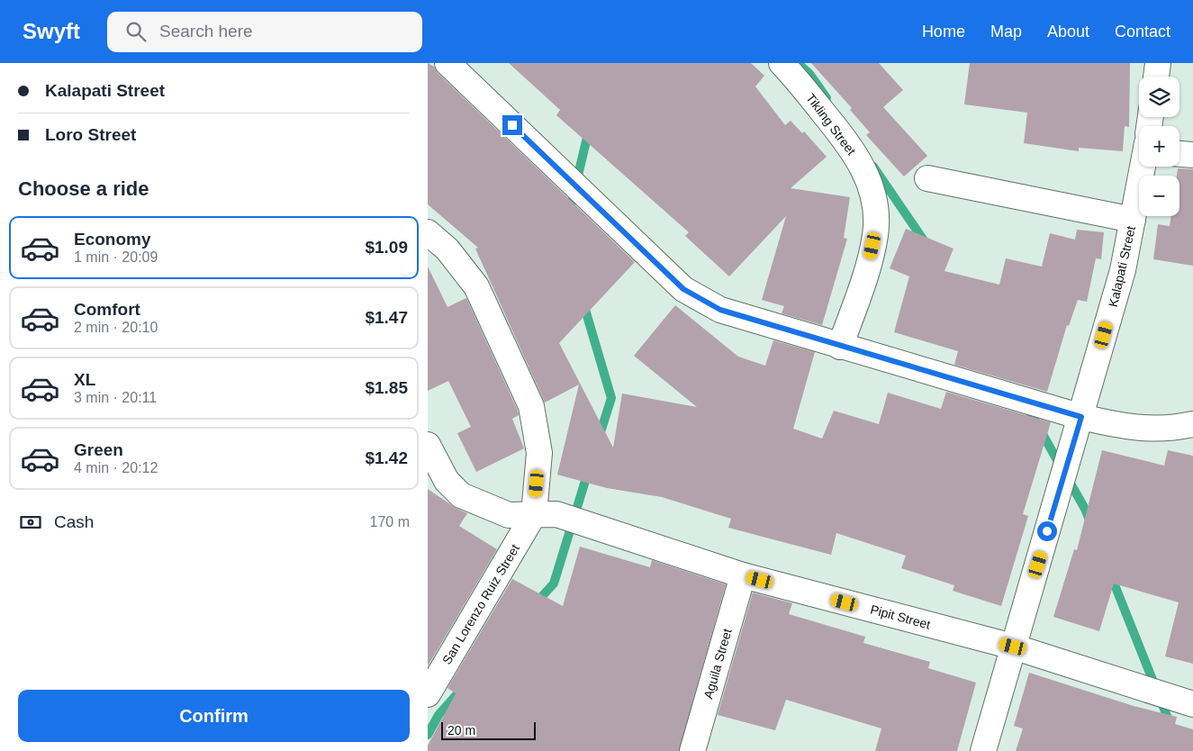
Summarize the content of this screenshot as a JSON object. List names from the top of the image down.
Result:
{
  "streets": {
    "street": [
      "Tikling Street",
      "Kalapati Street",
      "San Lorenzo Ruiz Street",
      "Pipit Street",
      "Aguila Street"
    ]
  },
  "crossings": [
    ["Kalapati Street", "Pipit Street"],
    ["San Lorenzo Ruiz Street", "Pipit Street"],
    ["Pipit Street", "Aguila Street"]
  ],
  "scale_bar": "20 m",
  "page": {
    "header": "Swyft",
    "search": "Search here",
    "nav": [
      "Home",
      "Map",
      "About",
      "Contact"
    ],
    "banner": ["Kalapati Street", "Loro Street"],
    "map_buttons": ["+", "−"],
    "heading": "Choose a ride",
    "list": [
      {
        "name": "Economy",
        "note": "1 min · 20:09",
        "value": "$1.09"
      },
      {
        "name": "Comfort",
        "note": "2 min · 20:10",
        "value": "$1.47"
      },
      {
        "name": "XL",
        "note": "3 min · 20:11",
        "value": "$1.85"
      },
      {
        "name": "Green",
        "note": "4 min · 20:12",
        "value": "$1.42"
      }
    ],
    "pay": ["Cash", "170 m"],
    "buttons": "Confirm",
    "scale": "20 m"
  }
}
